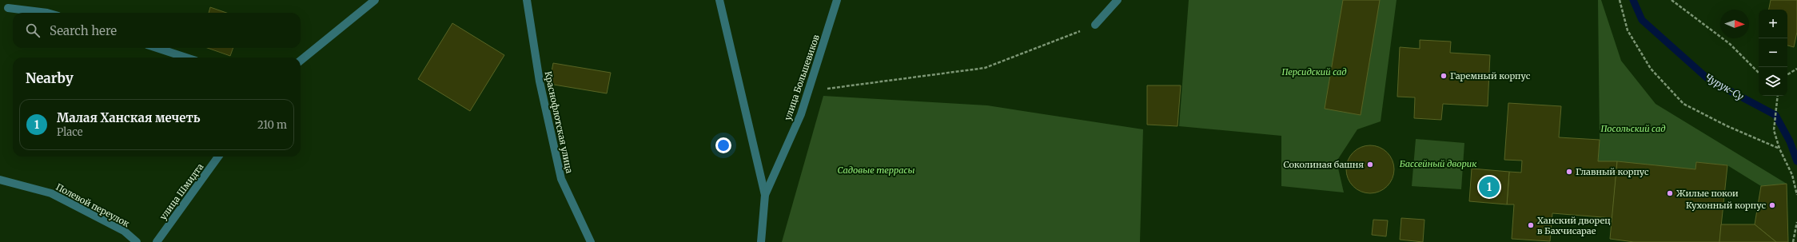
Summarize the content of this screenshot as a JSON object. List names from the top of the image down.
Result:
{
  "streets": {
    "street": [
      "улица Большевиков",
      "Краснофлотская улица",
      "улица Шмидта",
      "Полевой переулок"
    ]
  },
  "water": ["Чурук-Су"],
  "parks": [
    "Персидский сад",
    "Посольский сад",
    "Бассейный дворик",
    "Садовые террасы"
  ],
  "places": [
    "Гаремный корпус",
    "Соколиная башня",
    "Главный корпус",
    "Жилые покои",
    "Кухонный корпус",
    "Ханский дворец в Бахчисарае"
  ],
  "north": "right",
  "page": {
    "map_buttons": ["+", "−"],
    "search": "Search here",
    "heading": "Nearby",
    "list": [
      {
        "mark": "1",
        "name": "Малая Ханская мечеть",
        "note": "Place",
        "value": "210 m"
      }
    ],
    "pins": "1"
  }
}
